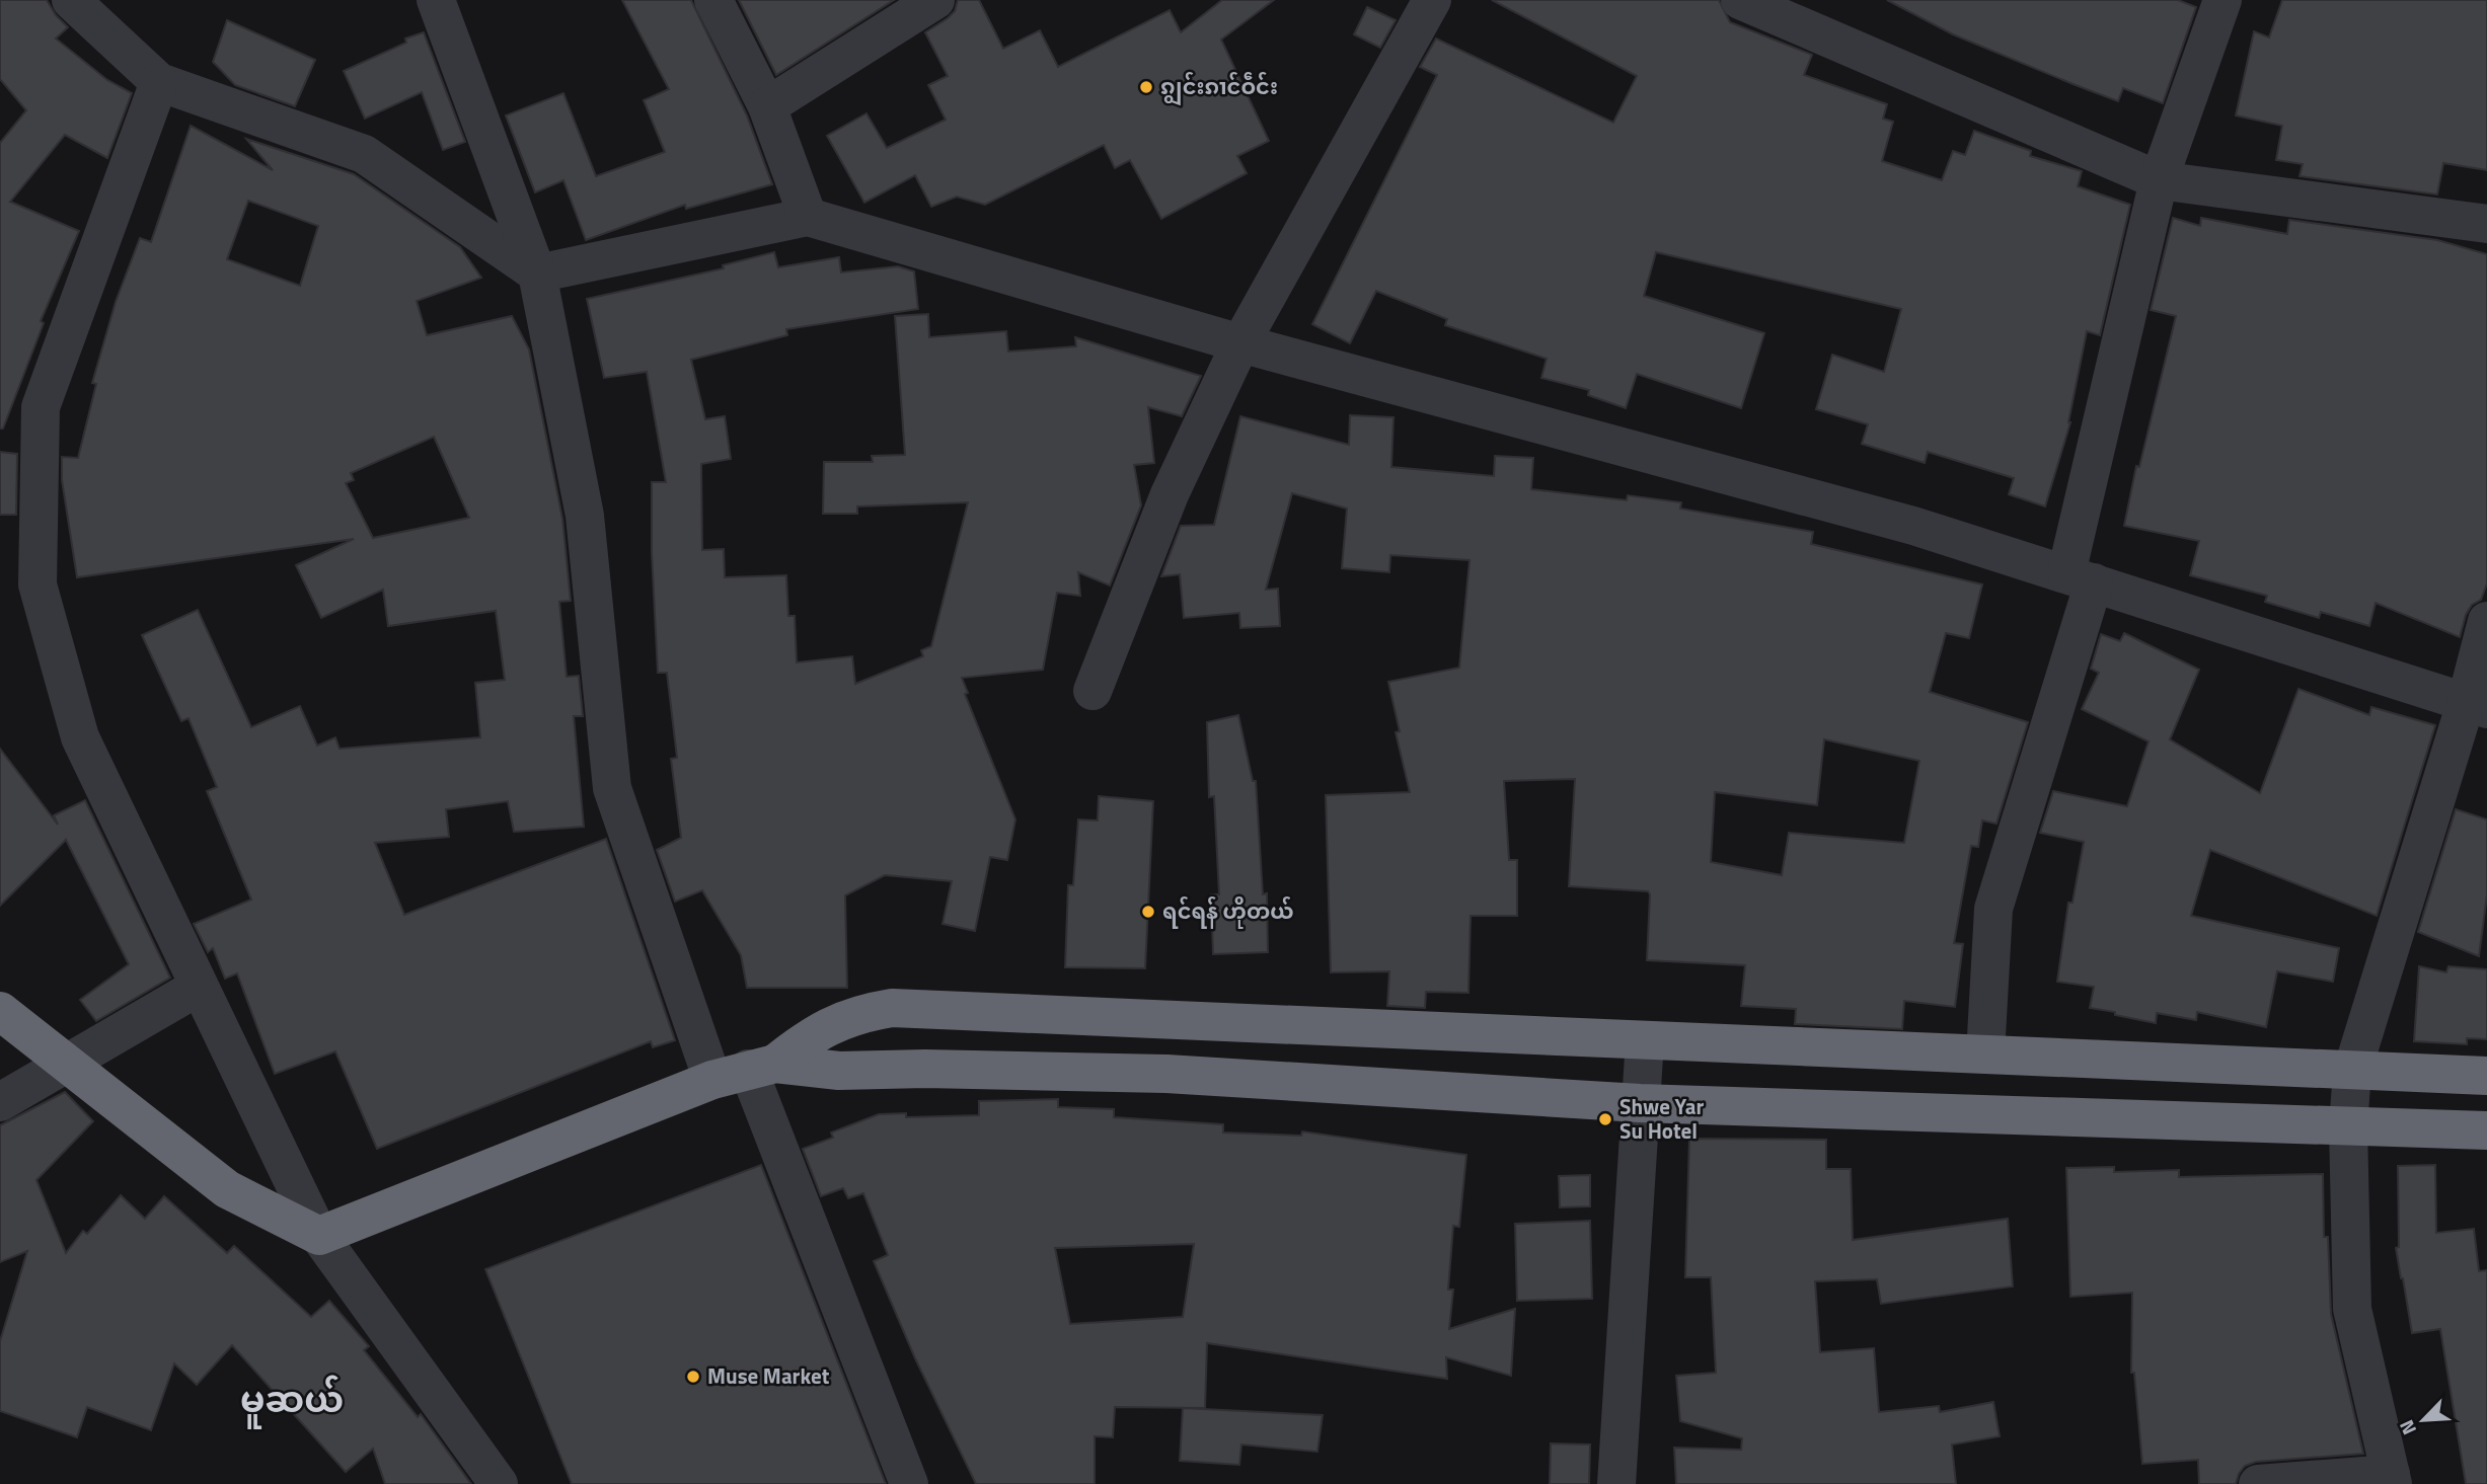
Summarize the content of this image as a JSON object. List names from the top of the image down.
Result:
{
  "districts": ["မူဆယ်"],
  "places": [
    "ၵျွင်းၵၢင်ဝဵင်း",
    "ရင်ရန် ဟိုတယ်",
    "Shwe Yar Su Hotel",
    "Muse Market"
  ],
  "north": "bottom left"
}
